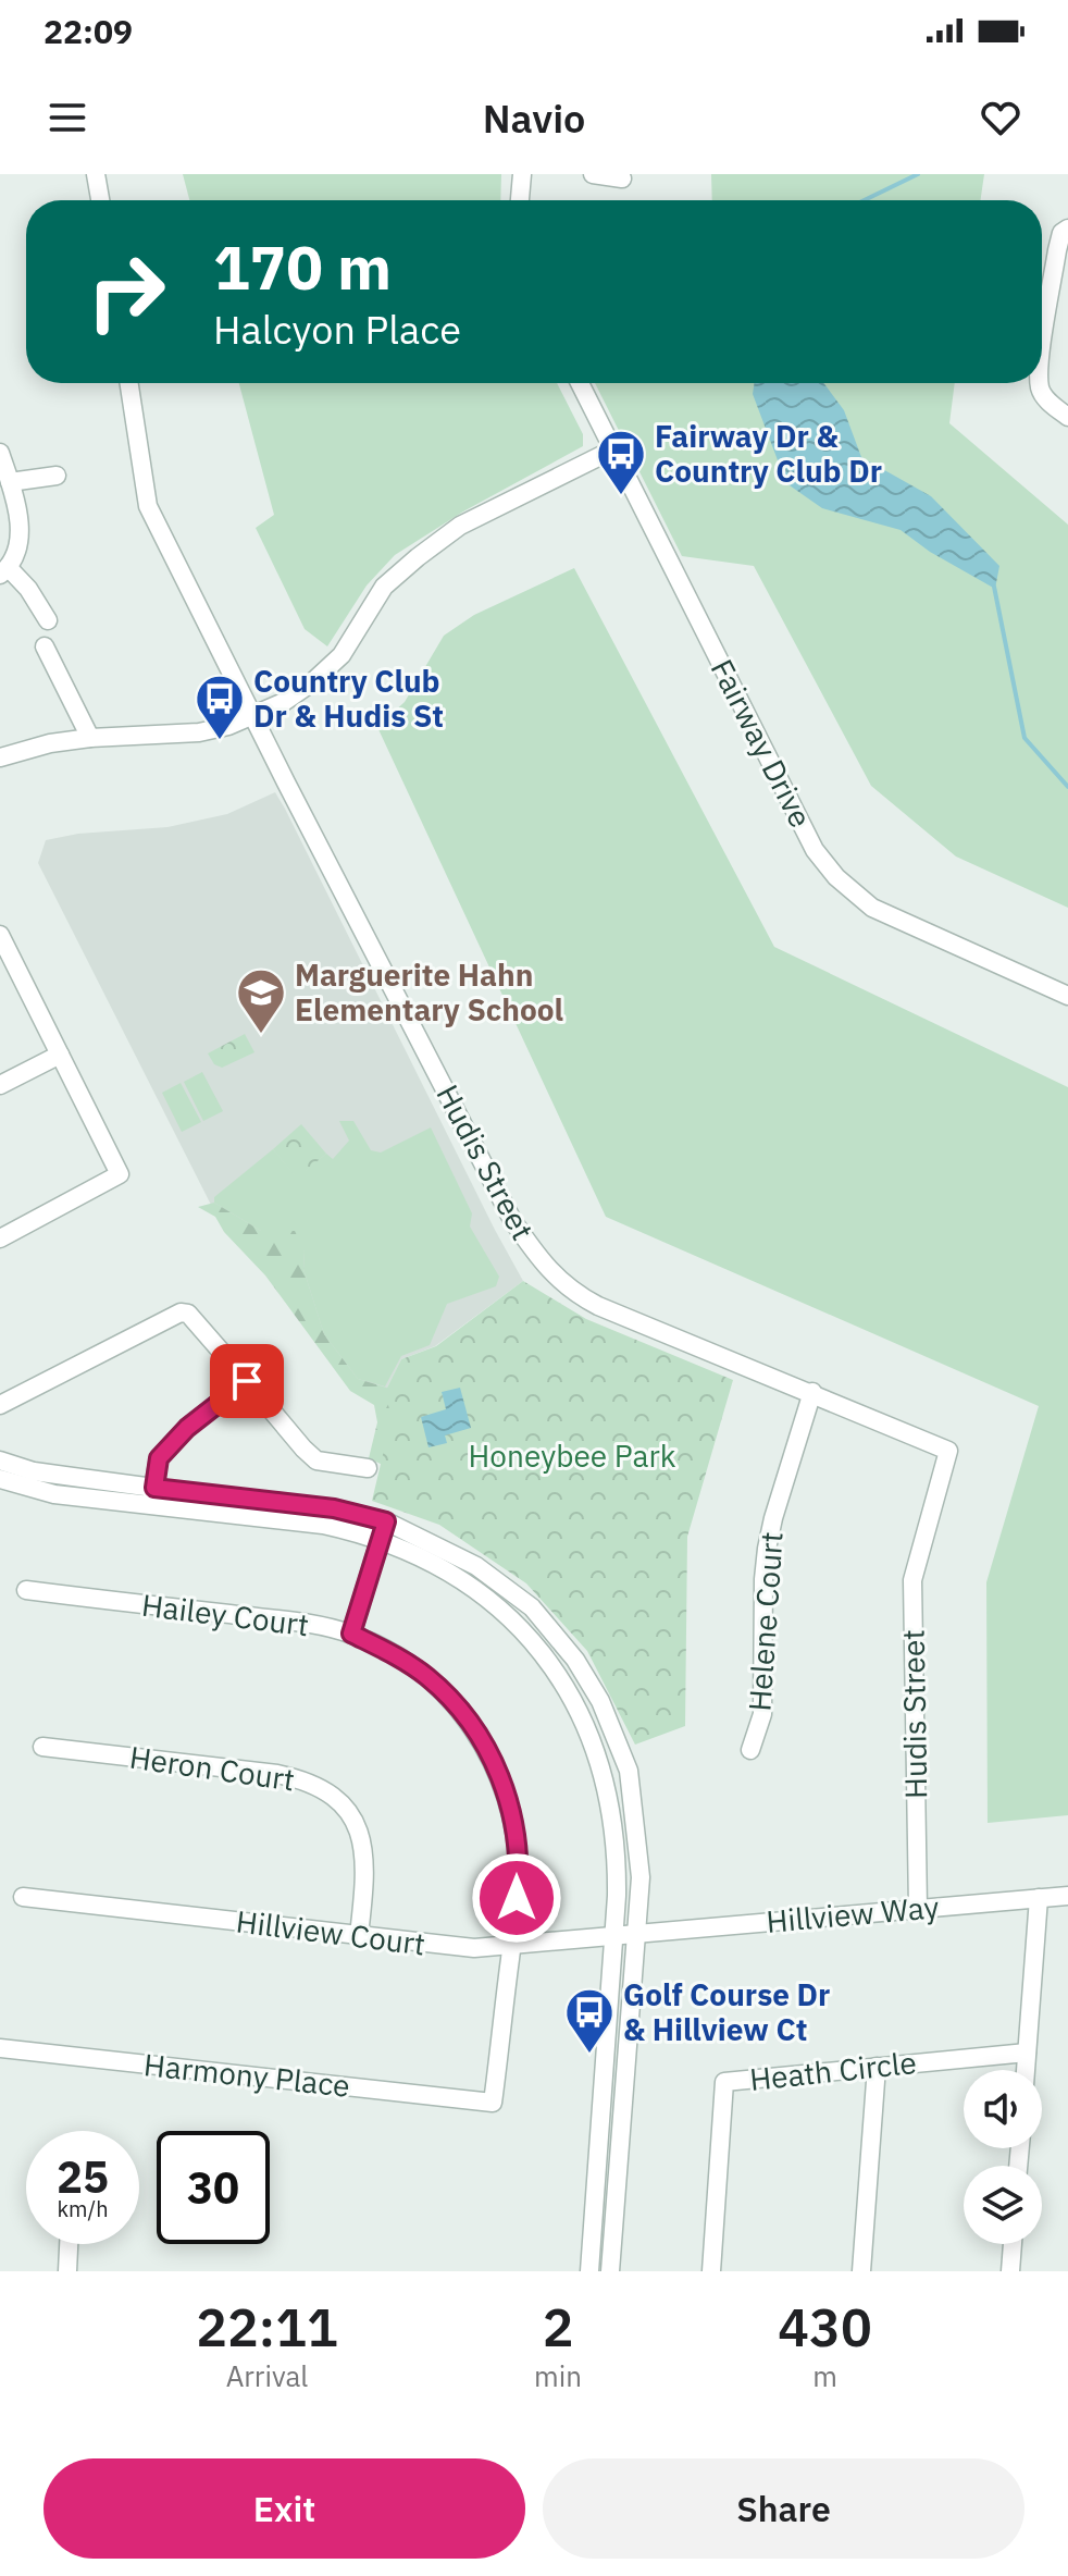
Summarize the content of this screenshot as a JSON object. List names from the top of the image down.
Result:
{
  "streets": {
    "street": [
      "Fairway Drive",
      "Hudis Street",
      "Hailey Court",
      "Helene Court",
      "Heron Court",
      "Hillview Way",
      "Hillview Court",
      "Heath Circle",
      "Harmony Place"
    ]
  },
  "crossings": [
    ["Hudis Street", "Helene Court"],
    ["Hudis Street", "Hillview Way"],
    ["Hailey Court", "Hillview Court"],
    ["Hailey Court", "Harmony Place"],
    ["Heron Court", "Hillview Court"],
    ["Hillview Way", "Hillview Court"]
  ],
  "parks": ["Honeybee Park"],
  "places": {
    "bus stop": ["Fairway Dr & Country Club Dr", "Country Club Dr & Hudis St", "Golf Course Dr & Hillview Ct"],
    "school or university": ["Marguerite Hahn Elementary School"]
  },
  "page": {
    "status": "22:09",
    "header": "Navio",
    "turn": ["170 m", "Halcyon Place"],
    "speed": "25 km/h",
    "limit": "30",
    "eta": [
      "22:11",
      "Arrival",
      "2",
      "min",
      "430",
      "m"
    ],
    "buttons": ["Exit", "Share"]
  }
}
